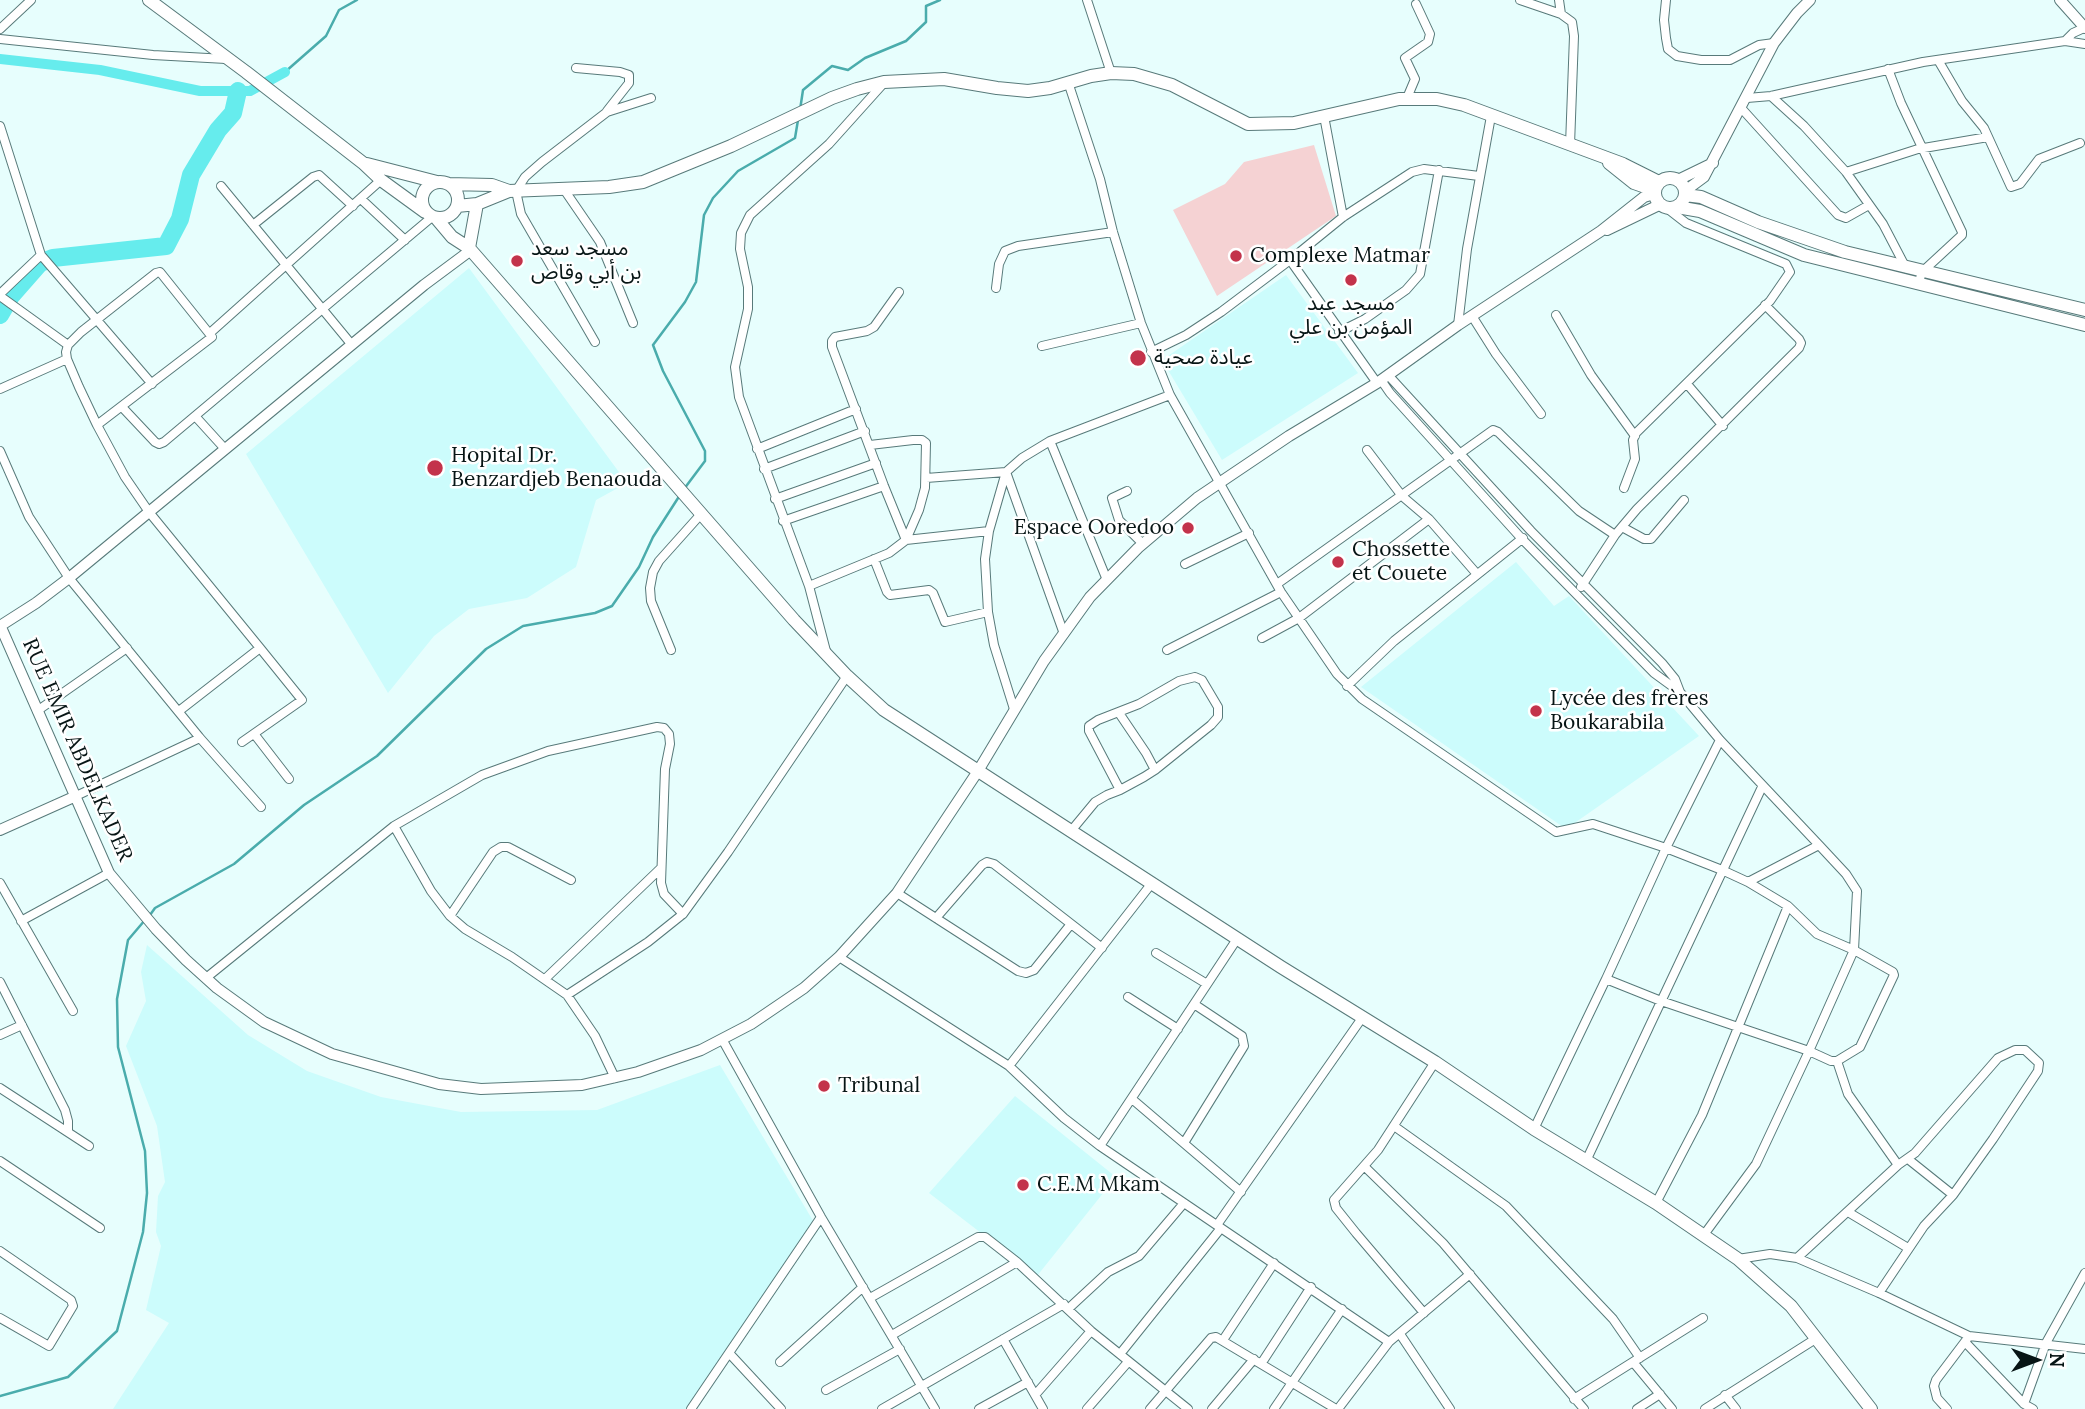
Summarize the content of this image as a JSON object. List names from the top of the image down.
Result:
{
  "streets": {
    "main road": ["RUE EMIR ABDELKADER"]
  },
  "places": [
    "Complexe Matmar",
    "مسجد سعد بن أبي وقاص",
    "مسجد عبد المؤمن بن علي",
    "عيادة صحية",
    "Hopital Dr. Benzardjeb Benaouda",
    "Espace Ooredoo",
    "Chossette et Couete",
    "Lycée des frères Boukarabila",
    "Tribunal",
    "C.E.M Mkam"
  ],
  "north": "right"
}
